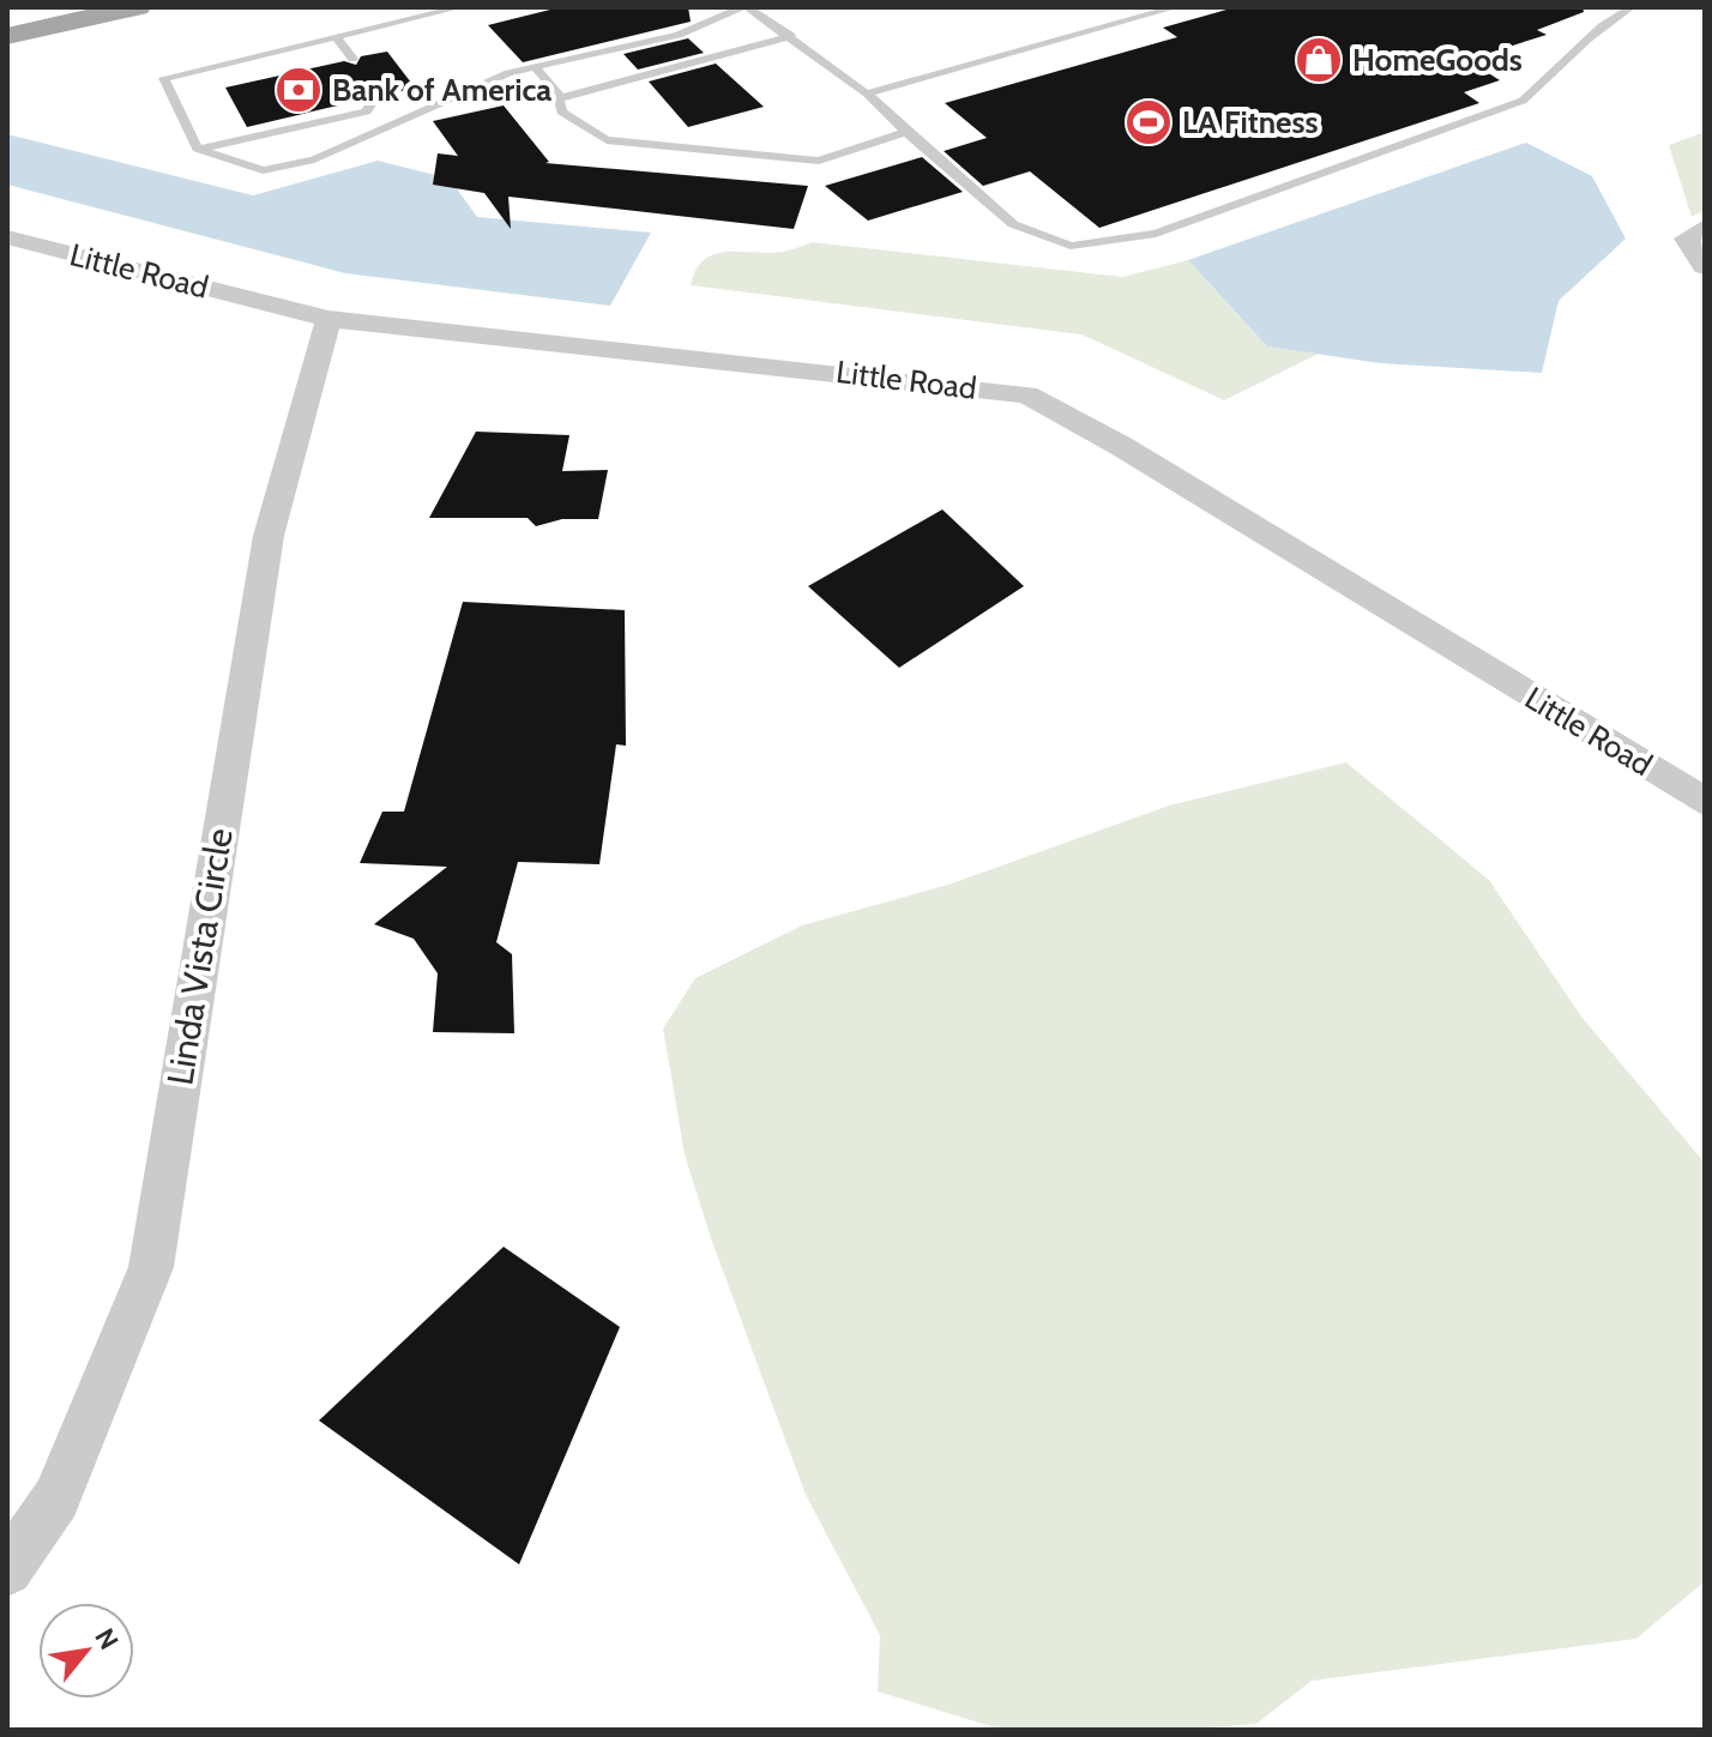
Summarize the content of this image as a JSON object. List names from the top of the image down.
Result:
{
  "streets": {
    "street": ["Little Road", "Linda Vista Circle"]
  },
  "crossings": [
    ["Little Road", "Linda Vista Circle"]
  ],
  "places": {
    "shop": ["HomeGoods"],
    "bank": ["Bank of America"],
    "sports": ["LA Fitness"]
  },
  "north": "top right"
}
